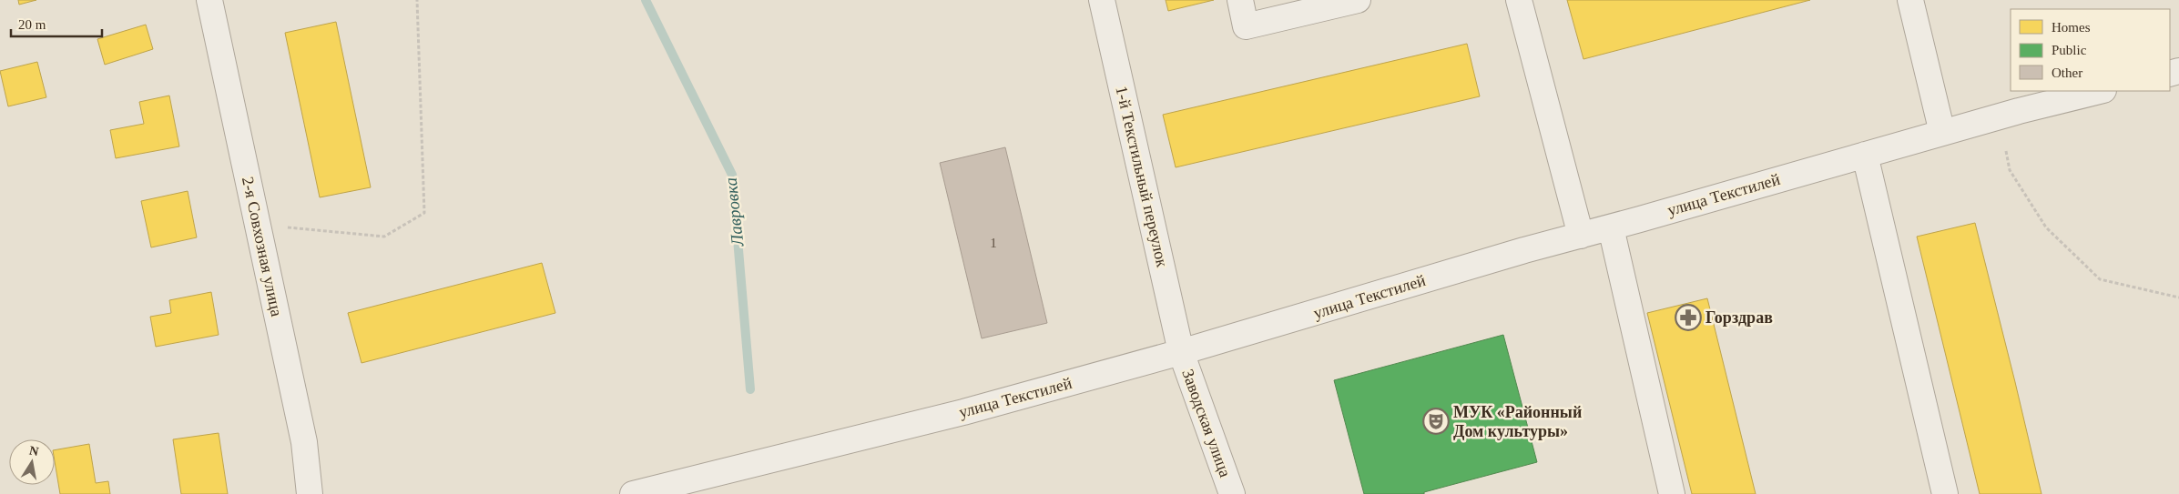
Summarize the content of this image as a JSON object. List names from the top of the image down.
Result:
{
  "streets": {
    "street": [
      "1-й Текстильный переулок",
      "улица Текстилей",
      "2-я Совхозная улица",
      "Заводская улица"
    ]
  },
  "crossings": [
    ["1-й Текстильный переулок", "улица Текстилей"],
    ["1-й Текстильный переулок", "Заводская улица"],
    ["улица Текстилей", "Заводская улица"]
  ],
  "water": ["Лавровка"],
  "places": {
    "pharmacy": ["Горздрав"],
    "theatre": ["МУК «Районный Дом культуры»"]
  },
  "house_numbers": ["1"],
  "legend": ["Homes", "Public", "Other"],
  "scale_bar": "20 m",
  "north": "top"
}
